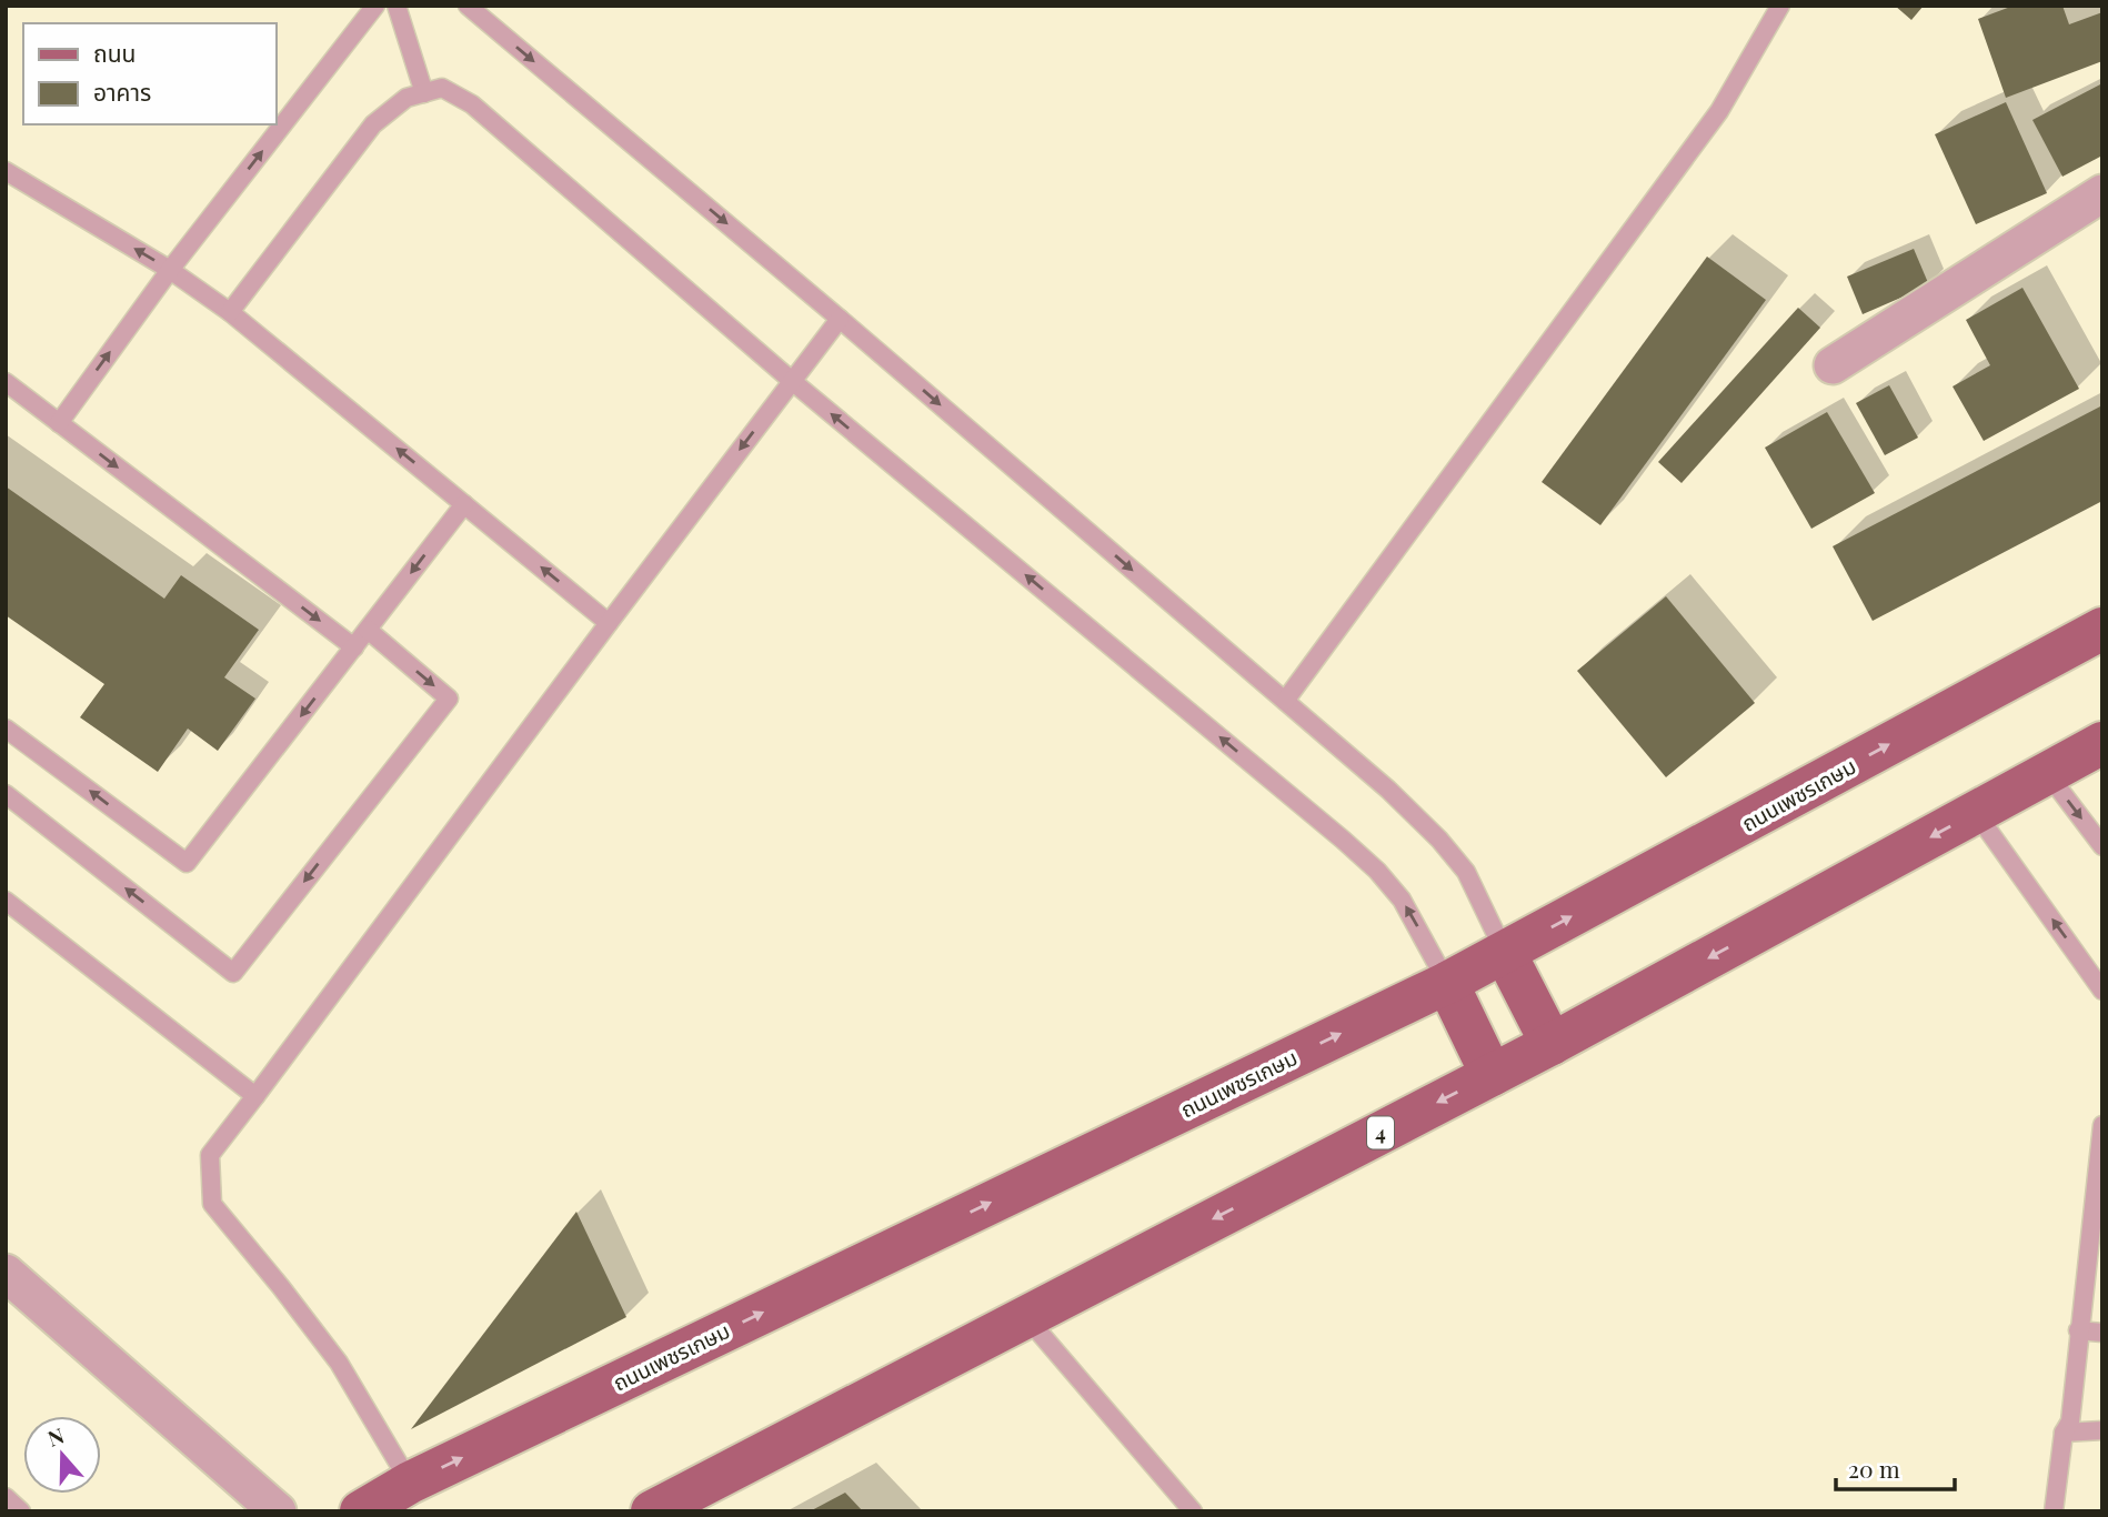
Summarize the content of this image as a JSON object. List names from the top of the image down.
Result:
{
  "streets": {
    "main road": ["ถนนเพชรเกษม", "4"]
  },
  "legend": ["ถนน", "อาคาร"],
  "scale_bar": "20 m",
  "north": "top"
}
